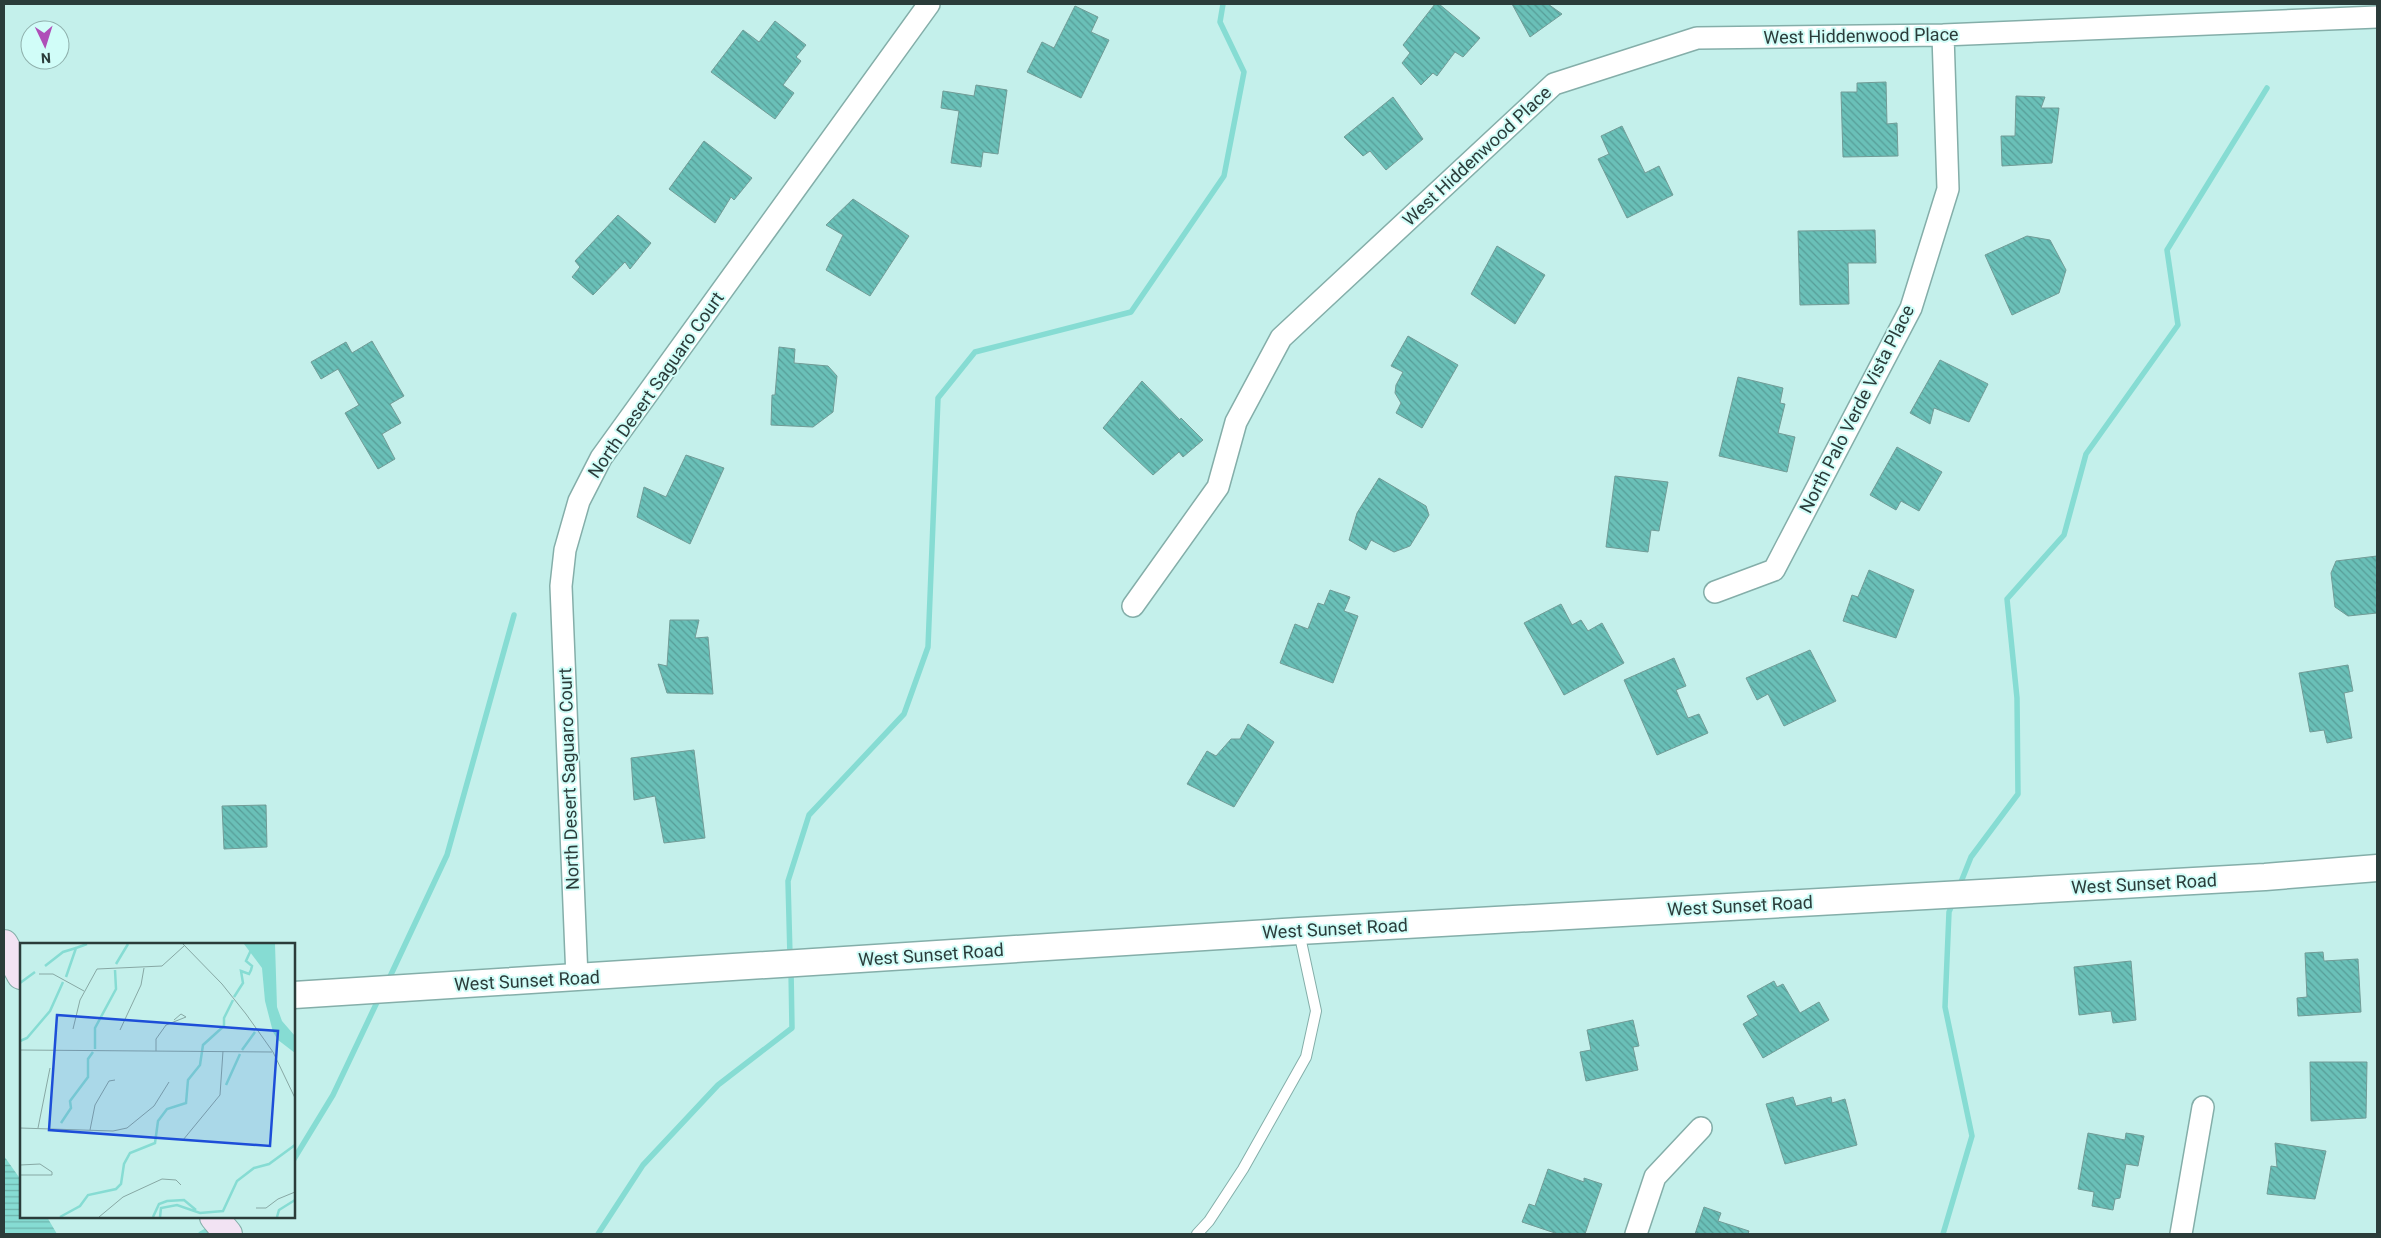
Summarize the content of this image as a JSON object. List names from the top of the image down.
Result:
{
  "streets": {
    "street": [
      "West Hiddenwood Place",
      "North Desert Saguaro Court",
      "North Palo Verde Vista Place",
      "West Sunset Road"
    ]
  },
  "crossings": [
    ["West Hiddenwood Place", "North Palo Verde Vista Place"],
    ["North Desert Saguaro Court", "West Sunset Road"]
  ],
  "north": "bottom"
}
